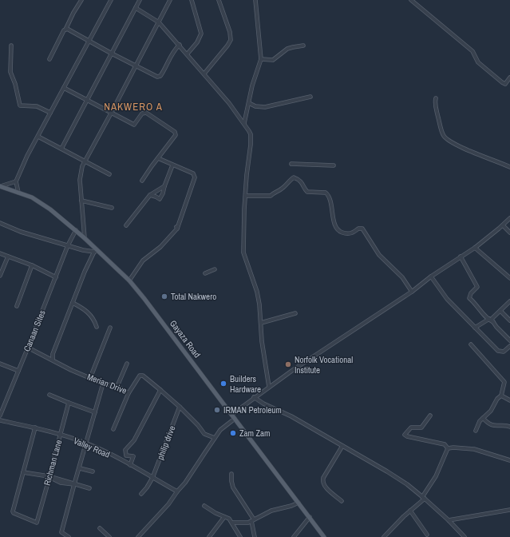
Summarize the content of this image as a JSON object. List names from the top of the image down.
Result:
{
  "streets": {
    "main road": ["Gayaza Road"],
    "street": [
      "Canaan Sites",
      "Merian Drive",
      "philip drive",
      "Valley Road",
      "Richman Lane"
    ]
  },
  "crossings": [
    ["Canaan Sites", "Gayaza Road"],
    ["Canaan Sites", "Merian Drive"],
    ["Merian Drive", "philip drive"],
    ["philip drive", "Valley Road"],
    ["Valley Road", "Richman Lane"]
  ],
  "districts": ["NAKWERO A"],
  "places": [
    "Total Nakwero",
    "Norfolk Vocational Institute",
    "Builders Hardware",
    "IRMAN Petroleum",
    "Zam Zam"
  ]
}
